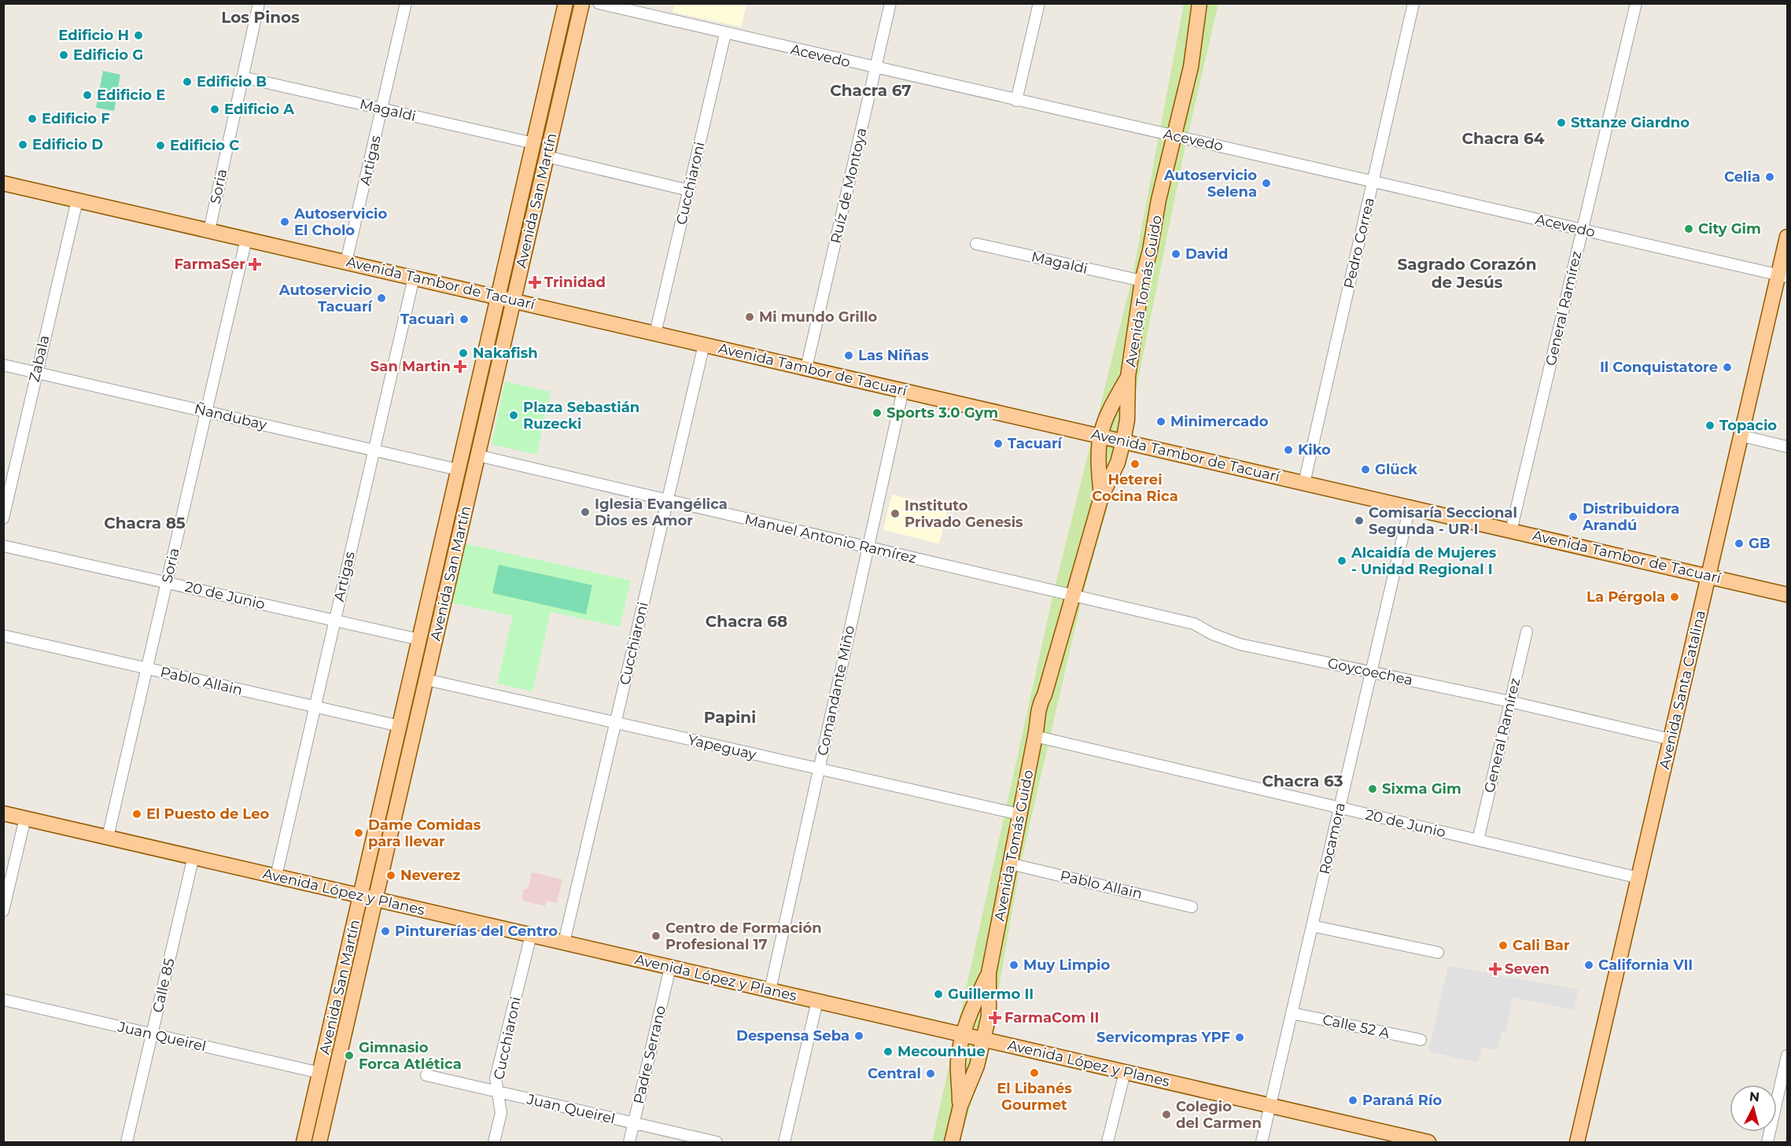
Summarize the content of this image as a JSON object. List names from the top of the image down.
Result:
{
  "streets": {
    "main road": [
      "Avenida San Martín",
      "Avenida Tambor de Tacuarí",
      "Avenida Tomás Guido",
      "Avenida Santa Catalina",
      "Avenida López y Planes"
    ],
    "street": [
      "Acevedo",
      "Magaldi",
      "Artigas",
      "Cucchiaroni",
      "Ruíz de Montoya",
      "Soria",
      "Pedro Correa",
      "General Ramírez",
      "Zabala",
      "Ñandubay",
      "Manuel Antonio Ramírez",
      "20 de Junio",
      "Goycoechea",
      "Pablo Allain",
      "Comandante Miño",
      "Yapeguay",
      "Rocamora",
      "Calle 85",
      "Calle 52 A",
      "Juan Queirel",
      "Padre Serrano"
    ]
  },
  "crossings": [
    ["Acevedo", "Cucchiaroni"],
    ["Acevedo", "Ruíz de Montoya"],
    ["Acevedo", "Pedro Correa"],
    ["Acevedo", "Avenida Tomás Guido"],
    ["Acevedo", "General Ramírez"],
    ["Acevedo", "Avenida Santa Catalina"],
    ["Magaldi", "Artigas"],
    ["Magaldi", "Soria"],
    ["Magaldi", "Avenida San Martín"],
    ["Magaldi", "Avenida Tomás Guido"],
    ["Artigas", "Avenida Tambor de Tacuarí"],
    ["Artigas", "Ñandubay"],
    ["Artigas", "20 de Junio"],
    ["Artigas", "Pablo Allain"],
    ["Artigas", "Avenida López y Planes"],
    ["Cucchiaroni", "Avenida Tambor de Tacuarí"],
    ["Cucchiaroni", "Manuel Antonio Ramírez"],
    ["Cucchiaroni", "Yapeguay"],
    ["Cucchiaroni", "Avenida López y Planes"],
    ["Cucchiaroni", "Juan Queirel"],
    ["Ruíz de Montoya", "Avenida Tambor de Tacuarí"],
    ["Soria", "Avenida Tambor de Tacuarí"],
    ["Soria", "Ñandubay"],
    ["Soria", "20 de Junio"],
    ["Soria", "Pablo Allain"],
    ["Soria", "Avenida López y Planes"],
    ["Avenida San Martín", "Avenida Tambor de Tacuarí"],
    ["Avenida San Martín", "Ñandubay"],
    ["Avenida San Martín", "Manuel Antonio Ramírez"],
    ["Avenida San Martín", "20 de Junio"],
    ["Avenida San Martín", "Pablo Allain"],
    ["Avenida San Martín", "Yapeguay"],
    ["Avenida San Martín", "Avenida López y Planes"],
    ["Avenida San Martín", "Juan Queirel"],
    ["Pedro Correa", "Avenida Tambor de Tacuarí"],
    ["Avenida Tambor de Tacuarí", "Avenida Tomás Guido"],
    ["Avenida Tambor de Tacuarí", "General Ramírez"],
    ["Avenida Tambor de Tacuarí", "Zabala"],
    ["Avenida Tambor de Tacuarí", "Avenida Santa Catalina"],
    ["Avenida Tambor de Tacuarí", "Comandante Miño"],
    ["Avenida Tambor de Tacuarí", "Rocamora"],
    ["Avenida Tomás Guido", "Manuel Antonio Ramírez"],
    ["Avenida Tomás Guido", "20 de Junio"],
    ["Avenida Tomás Guido", "Goycoechea"],
    ["Avenida Tomás Guido", "Pablo Allain"],
    ["Avenida Tomás Guido", "Yapeguay"],
    ["Avenida Tomás Guido", "Avenida López y Planes"],
    ["General Ramírez", "20 de Junio"],
    ["General Ramírez", "Goycoechea"],
    ["Zabala", "Ñandubay"],
    ["Manuel Antonio Ramírez", "Goycoechea"],
    ["Manuel Antonio Ramírez", "Comandante Miño"],
    ["20 de Junio", "Avenida Santa Catalina"],
    ["20 de Junio", "Rocamora"],
    ["Goycoechea", "Avenida Santa Catalina"],
    ["Goycoechea", "Rocamora"],
    ["Comandante Miño", "Yapeguay"],
    ["Comandante Miño", "Avenida López y Planes"],
    ["Rocamora", "Avenida López y Planes"],
    ["Rocamora", "Calle 52 A"],
    ["Avenida López y Planes", "Calle 85"],
    ["Avenida López y Planes", "Padre Serrano"],
    ["Calle 85", "Juan Queirel"],
    ["Juan Queirel", "Padre Serrano"]
  ],
  "districts": [
    "Los Pinos",
    "Chacra 67",
    "Chacra 64",
    "Sagrado Corazón de Jesús",
    "Chacra 85",
    "Chacra 68",
    "Papini",
    "Chacra 63"
  ],
  "places": {
    "other": [
      "Edificio H",
      "Edificio G",
      "Edificio B",
      "Edificio E",
      "Edificio A",
      "Edificio F",
      "Sttanze Giardno",
      "Edificio D",
      "Edificio C",
      "Celia",
      "Autoservicio Selena",
      "Autoservicio El Cholo",
      "City Gim",
      "David",
      "Autoservicio Tacuarí",
      "Mi mundo Grillo",
      "Tacuarì",
      "Nakafish",
      "Las Niñas",
      "Il Conquistatore",
      "Sports 3.0 Gym",
      "Plaza Sebastián Ruzecki",
      "Minimercado",
      "Topacio",
      "Tacuarí",
      "Kiko",
      "Heterei Cocina Rica",
      "Glück",
      "Iglesia Evangélica Dios es Amor",
      "Instituto Privado Genesis",
      "Distribuidora Arandú",
      "Comisaría Seccional Segunda - UR I",
      "GB",
      "Alcaidía de Mujeres - Unidad Regional I",
      "La Pérgola",
      "Sixma Gim",
      "El Puesto de Leo",
      "Dame Comidas para llevar",
      "Neverez",
      "Pinturerías del Centro",
      "Centro de Formación Profesional 17",
      "Cali Bar",
      "Muy Limpio",
      "California VII",
      "Guillermo II",
      "Despensa Seba",
      "Servicompras YPF",
      "Mecounhue",
      "Gimnasio Forca Atlética",
      "El Libanés Gourmet",
      "Central",
      "Paraná Río",
      "Colegio del Carmen"
    ],
    "health": [
      "FarmaSer",
      "Trinidad",
      "San Martin",
      "Seven",
      "FarmaCom II"
    ]
  },
  "north": "top"
}
